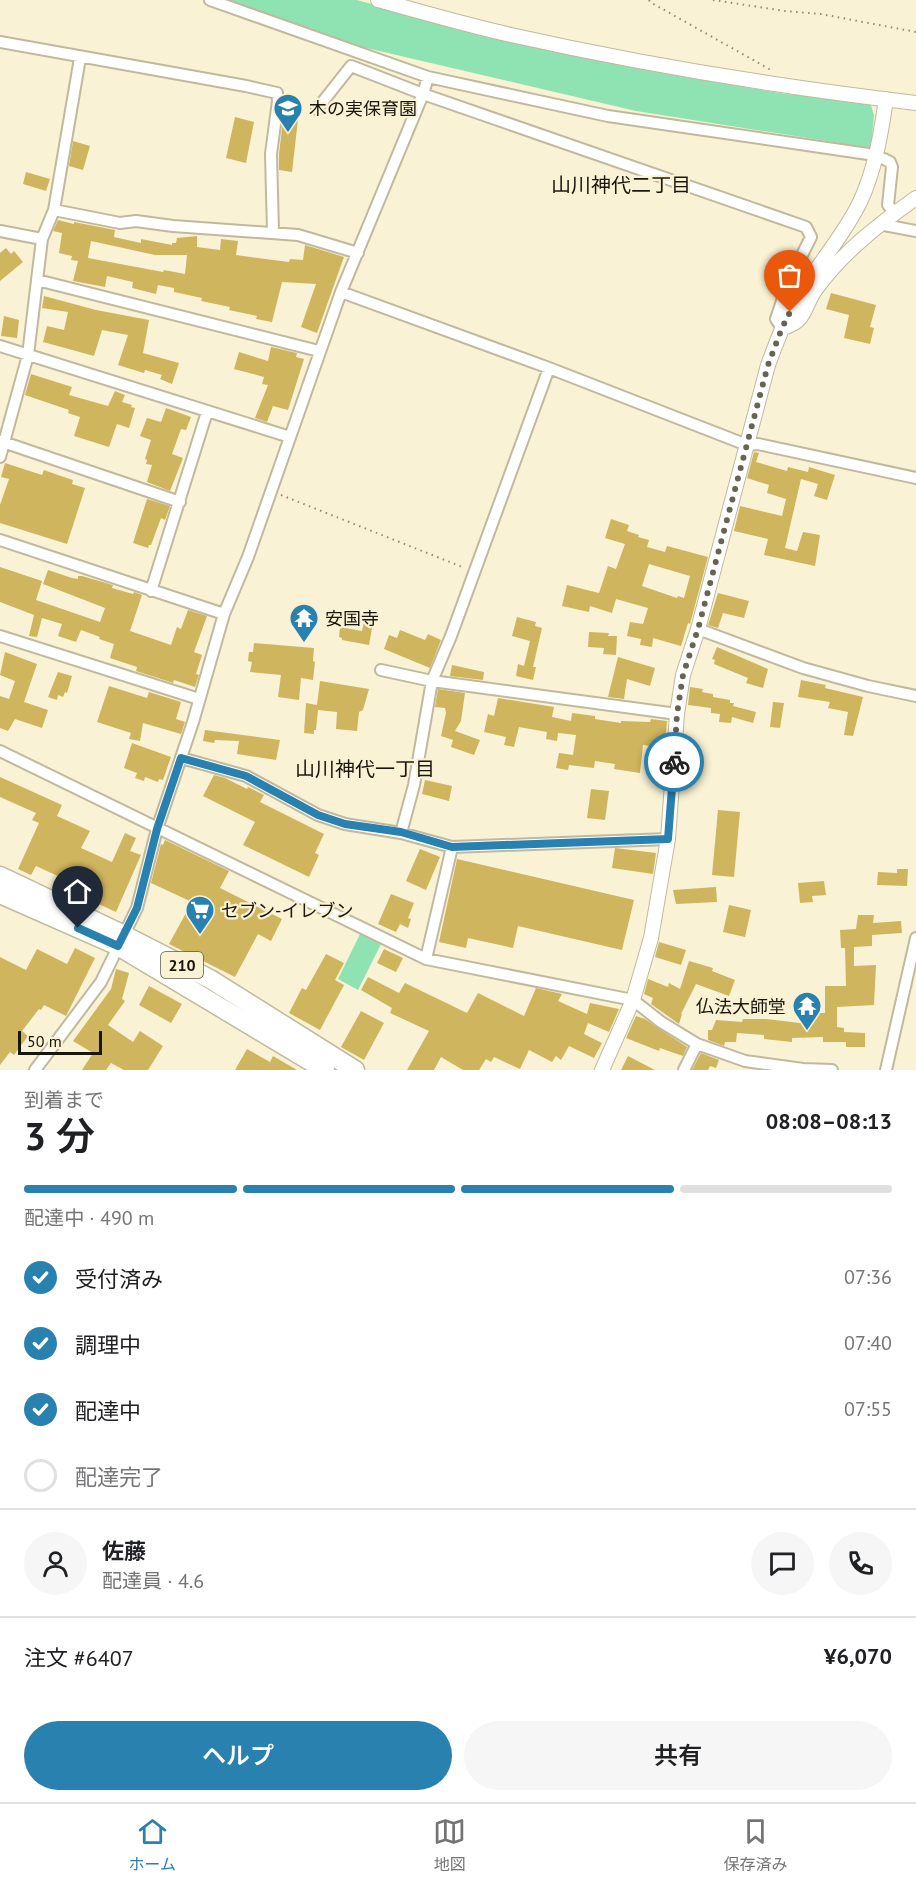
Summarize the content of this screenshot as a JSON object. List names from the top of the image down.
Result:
{
  "streets": {
    "highway": ["210"]
  },
  "districts": ["山川神代二丁目", "山川神代一丁目"],
  "places": {
    "school or university": ["木の実保育園"],
    "temple": ["安国寺", "仏法大師堂"],
    "supermarket": ["セブン-イレブン"]
  },
  "scale_bar": "50 m",
  "page": {
    "scale": "50 m",
    "heading": ["3 分", "到着まで", "08:08–08:13"],
    "panel": [
      "佐藤",
      "配達員 · 4.6",
      "注文 #6407",
      "¥6,070"
    ],
    "bar": "配達中 · 490 m",
    "list": [
      ["受付済み", "07:36"],
      ["調理中", "07:40"],
      ["配達中", "07:55"],
      "配達完了"
    ],
    "buttons": ["ヘルプ", "共有"],
    "tabs": ["ホーム", "地図", "保存済み"]
  }
}
